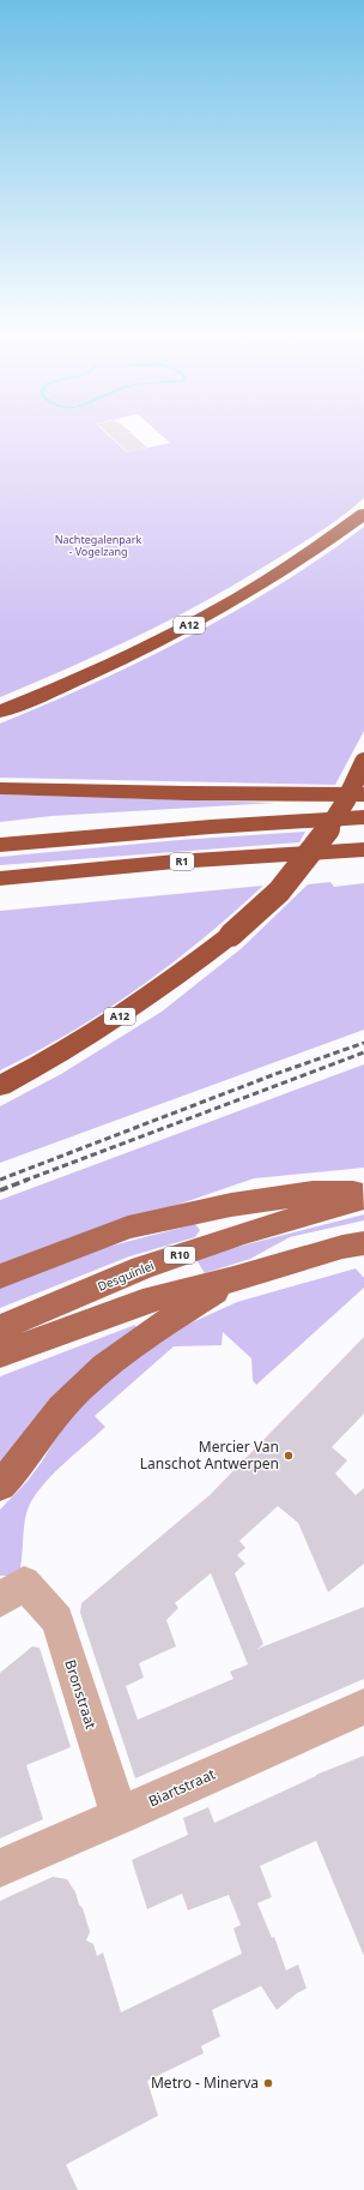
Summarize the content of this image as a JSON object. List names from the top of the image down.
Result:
{
  "streets": {
    "highway": ["A12", "R1"],
    "main road": ["R10", "Desguinlei"],
    "street": ["Bronstraat", "Biartstraat"]
  },
  "crossings": [
    ["Bronstraat", "Biartstraat"]
  ],
  "parks": ["Nachtegalenpark - Vogelzang"],
  "places": ["Mercier Van Lanschot Antwerpen", "Metro - Minerva"]
}
